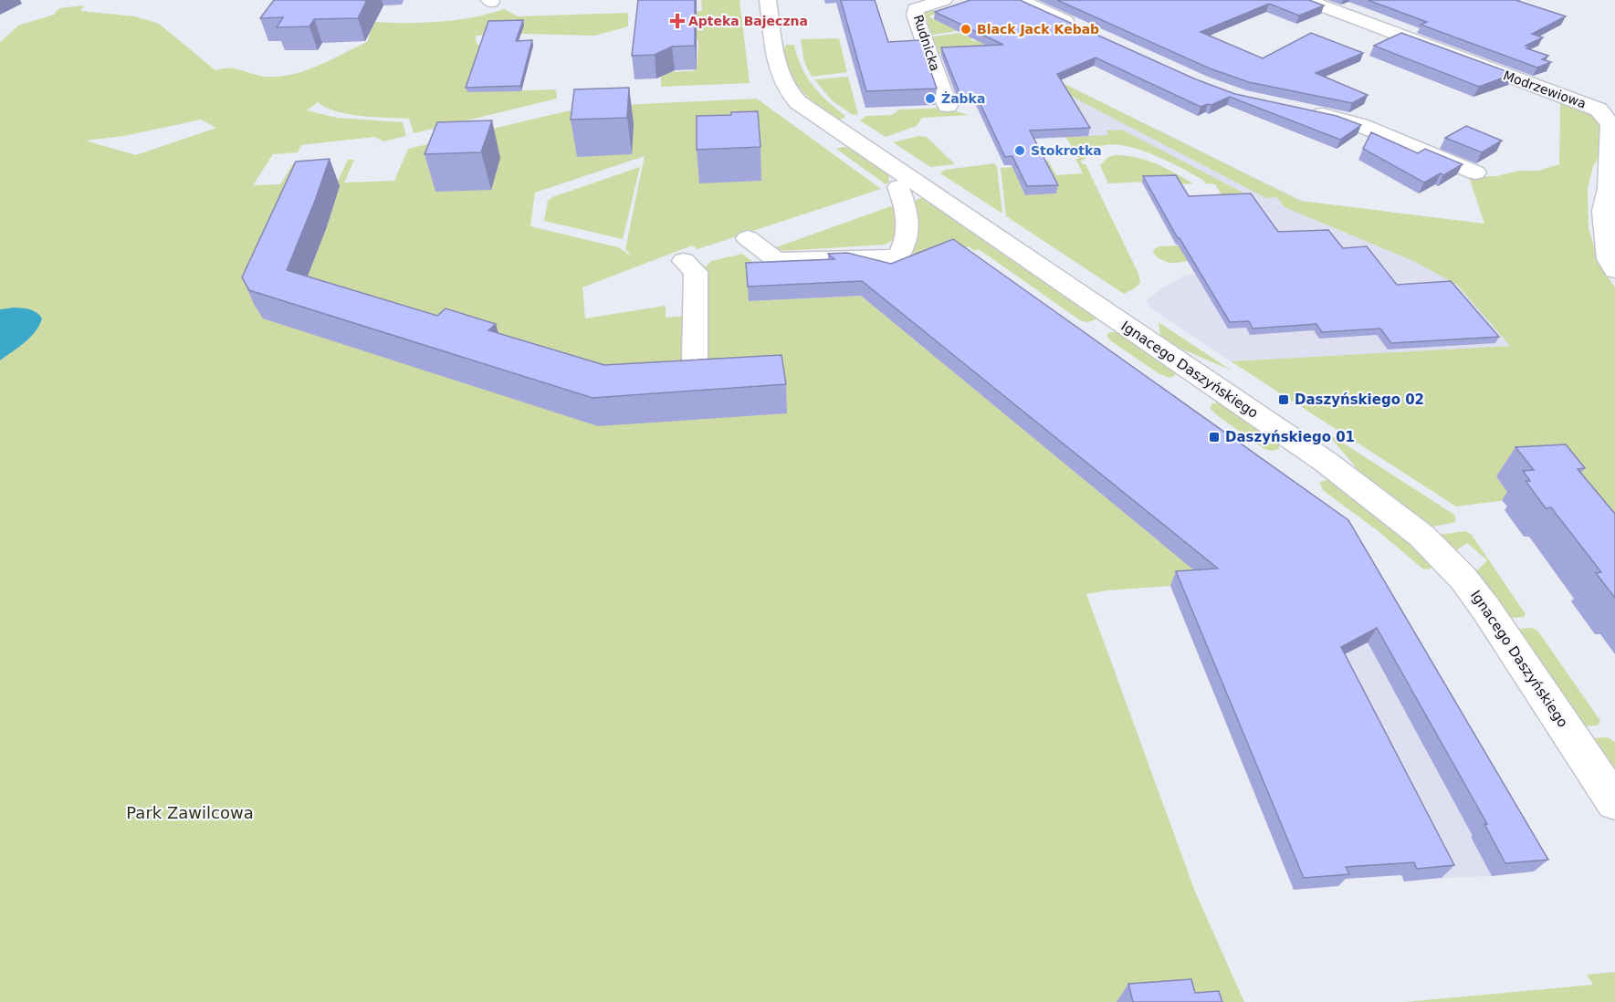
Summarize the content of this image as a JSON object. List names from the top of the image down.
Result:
{
  "streets": {
    "street": ["Rudnicka", "Modrzewiowa", "Ignacego Daszyńskiego"]
  },
  "parks": ["Park Zawilcowa"],
  "places": {
    "health": ["Apteka Bajeczna"],
    "other": ["Black Jack Kebab", "Żabka", "Stokrotka"],
    "transit": ["Daszyńskiego 02", "Daszyńskiego 01"]
  }
}
